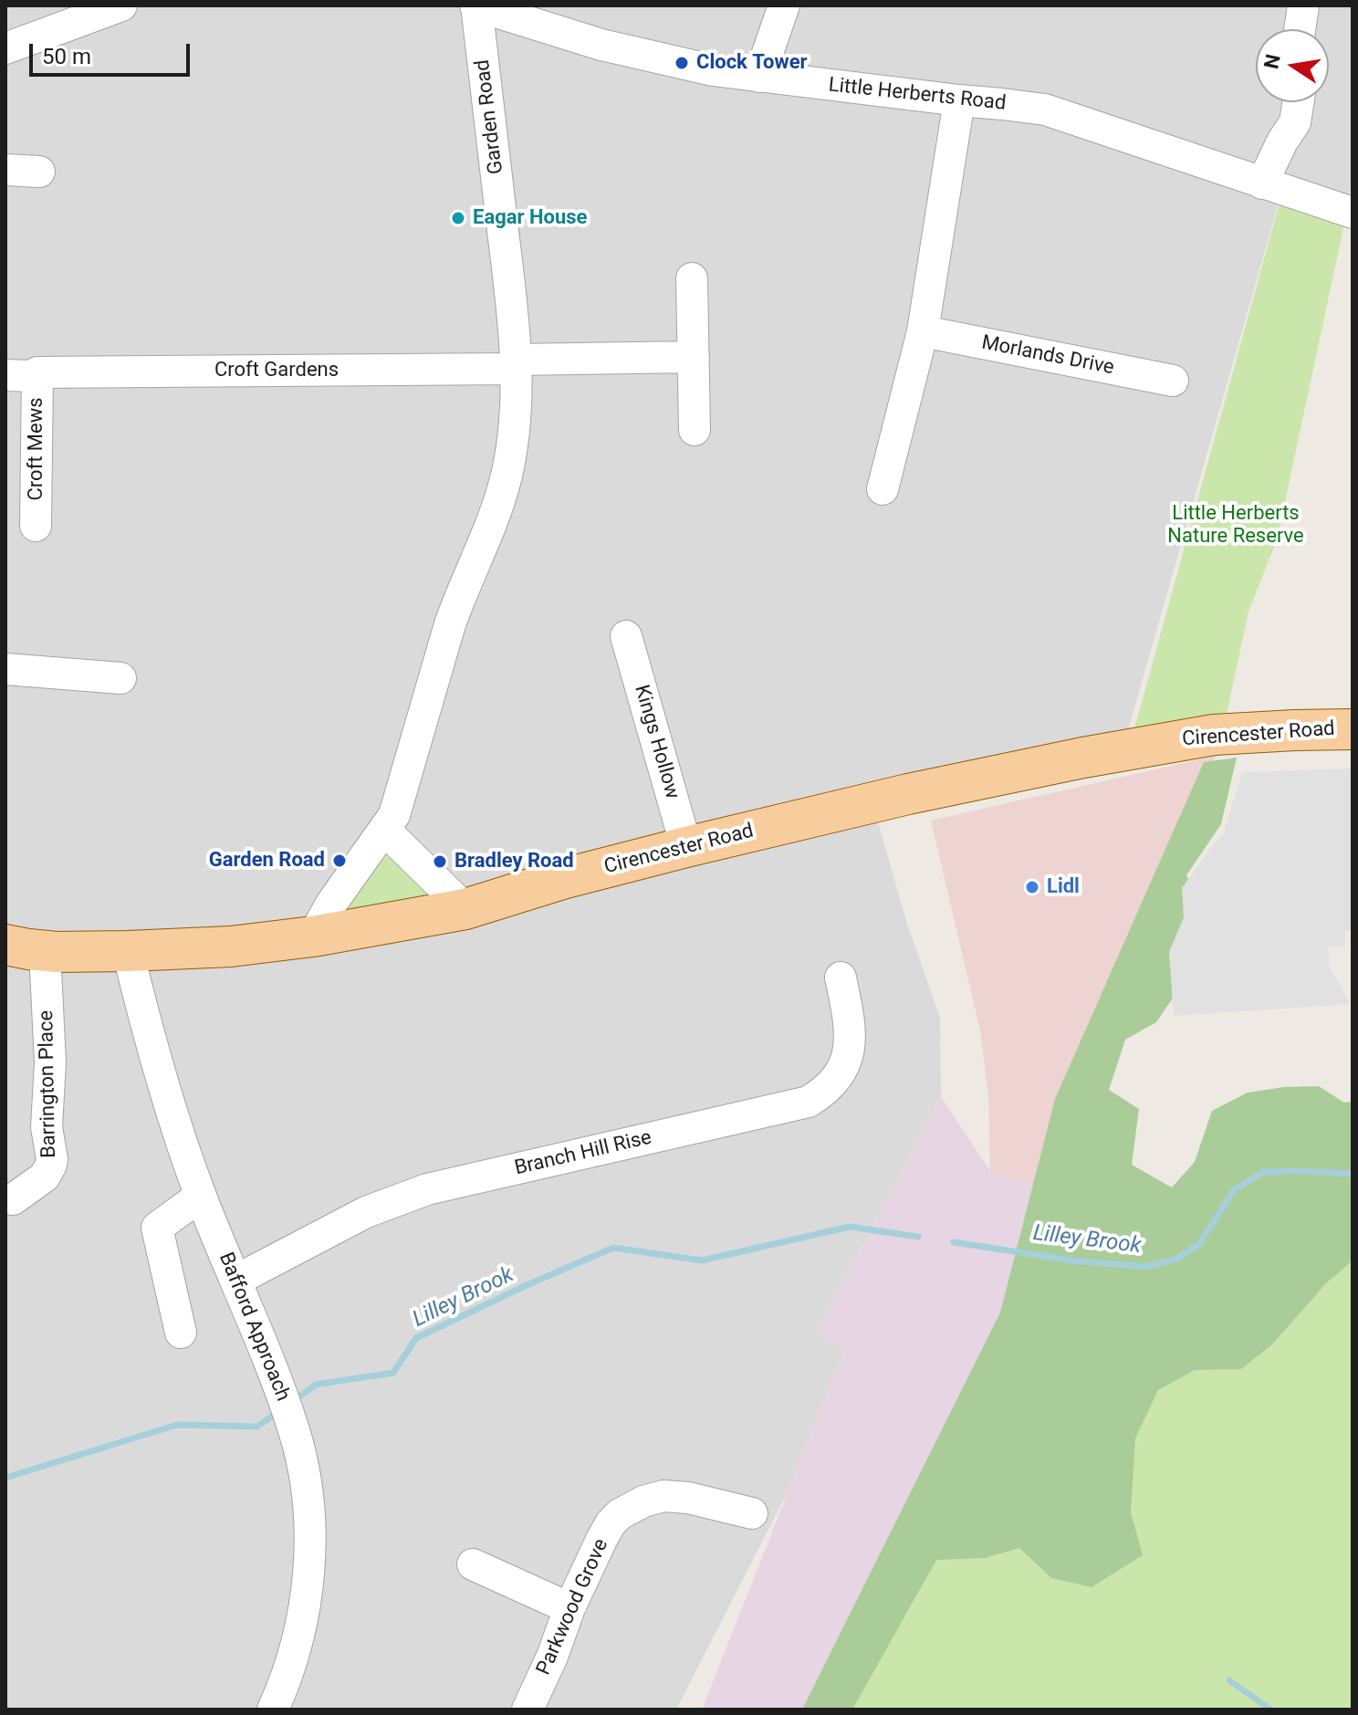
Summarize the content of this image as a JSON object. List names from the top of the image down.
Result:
{
  "streets": {
    "main road": ["Cirencester Road"],
    "street": [
      "Little Herberts Road",
      "Garden Road",
      "Morlands Drive",
      "Croft Gardens",
      "Croft Mews",
      "Kings Hollow",
      "Barrington Place",
      "Branch Hill Rise",
      "Bafford Approach",
      "Parkwood Grove"
    ]
  },
  "crossings": [
    ["Little Herberts Road", "Garden Road"],
    ["Garden Road", "Croft Gardens"],
    ["Croft Gardens", "Croft Mews"],
    ["Cirencester Road", "Kings Hollow"],
    ["Cirencester Road", "Barrington Place"],
    ["Cirencester Road", "Bafford Approach"],
    ["Branch Hill Rise", "Bafford Approach"]
  ],
  "water": ["Lilley Brook"],
  "parks": ["Little Herberts Nature Reserve"],
  "places": [
    "Clock Tower",
    "Eagar House",
    "Garden Road",
    "Bradley Road",
    "Lidl"
  ],
  "scale_bar": "50 m",
  "north": "left"
}
